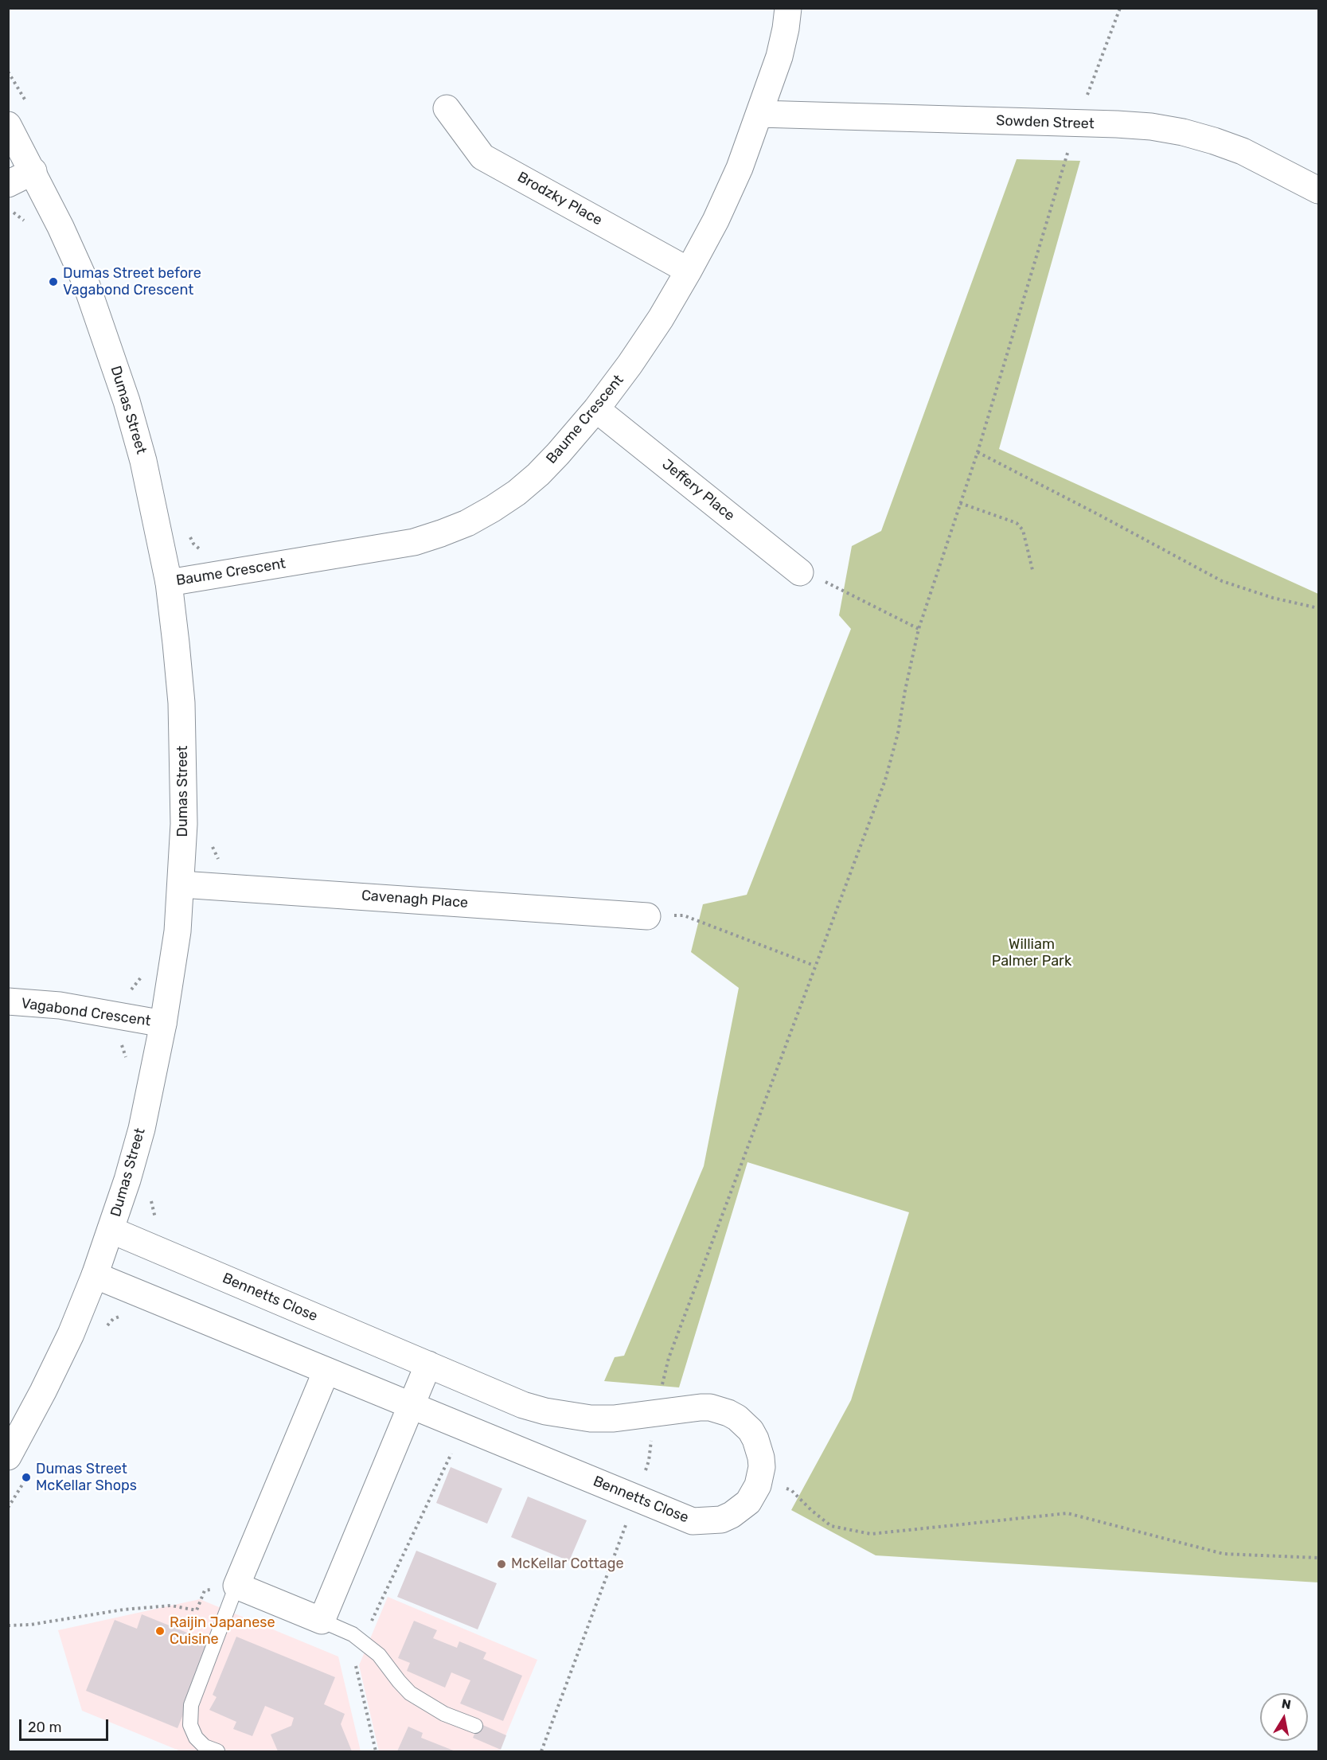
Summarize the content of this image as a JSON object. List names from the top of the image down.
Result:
{
  "streets": {
    "street": [
      "Sowden Street",
      "Brodzky Place",
      "Dumas Street",
      "Baume Crescent",
      "Jeffery Place",
      "Cavenagh Place",
      "Vagabond Crescent",
      "Bennetts Close"
    ]
  },
  "crossings": [
    ["Sowden Street", "Baume Crescent"],
    ["Brodzky Place", "Baume Crescent"],
    ["Dumas Street", "Baume Crescent"],
    ["Dumas Street", "Cavenagh Place"],
    ["Dumas Street", "Vagabond Crescent"],
    ["Dumas Street", "Bennetts Close"],
    ["Baume Crescent", "Jeffery Place"]
  ],
  "parks": ["William Palmer Park"],
  "places": [
    "Dumas Street before Vagabond Crescent",
    "Dumas Street McKellar Shops",
    "McKellar Cottage",
    "Raijin Japanese Cuisine"
  ],
  "scale_bar": "20 m",
  "north": "top"
}
